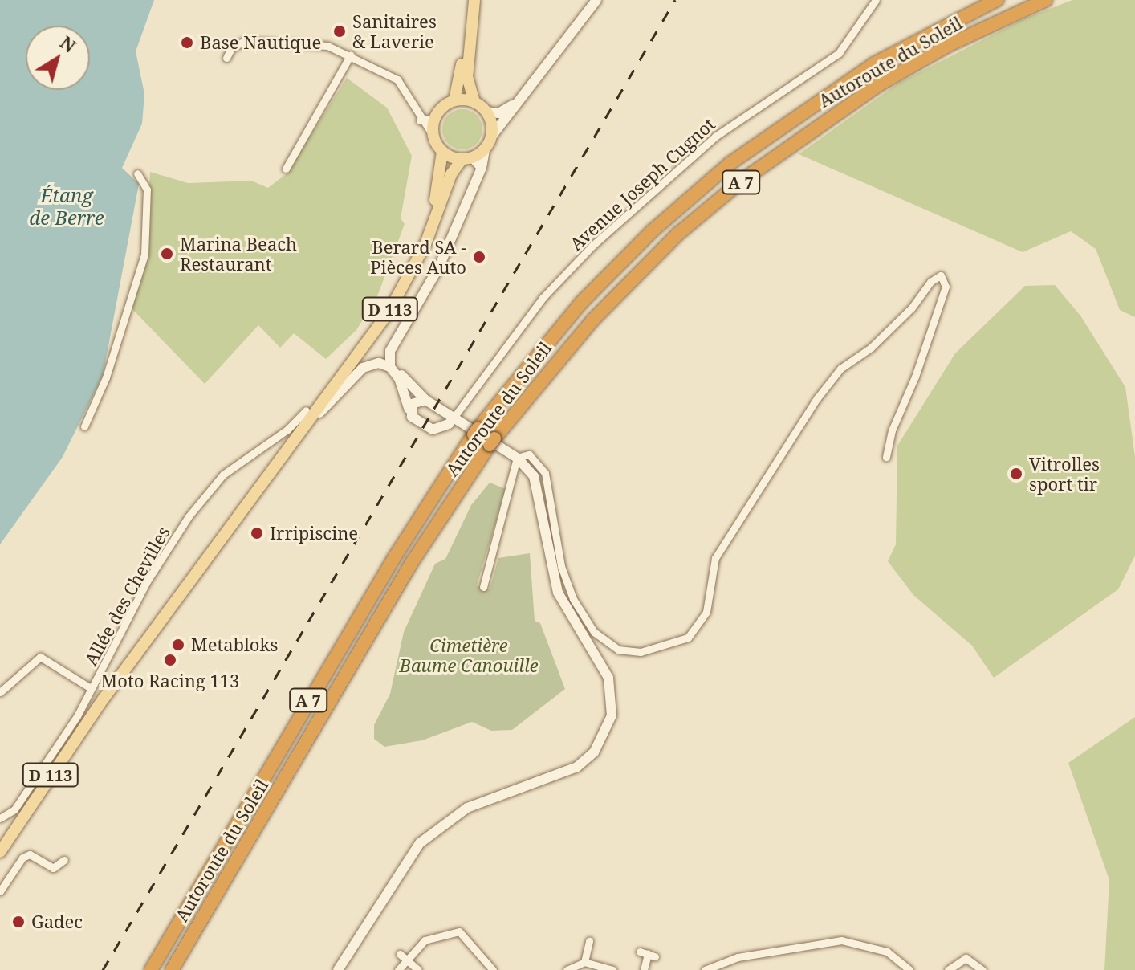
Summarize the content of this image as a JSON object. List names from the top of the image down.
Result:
{
  "streets": {
    "highway": ["Autoroute du Soleil", "A 7"],
    "main road": ["D 113"],
    "street": ["Avenue Joseph Cugnot", "Allée des Chevilles"]
  },
  "crossings": [
    ["D 113", "Allée des Chevilles"]
  ],
  "water": ["Étang de Berre"],
  "parks": ["Cimetière Baume Canouille"],
  "places": [
    "Sanitaires & Laverie",
    "Base Nautique",
    "Marina Beach Restaurant",
    "Berard SA - Pièces Auto",
    "Vitrolles sport tir",
    "Irripiscine",
    "Metabloks",
    "Moto Racing 113",
    "Gadec"
  ],
  "north": "top right"
}
